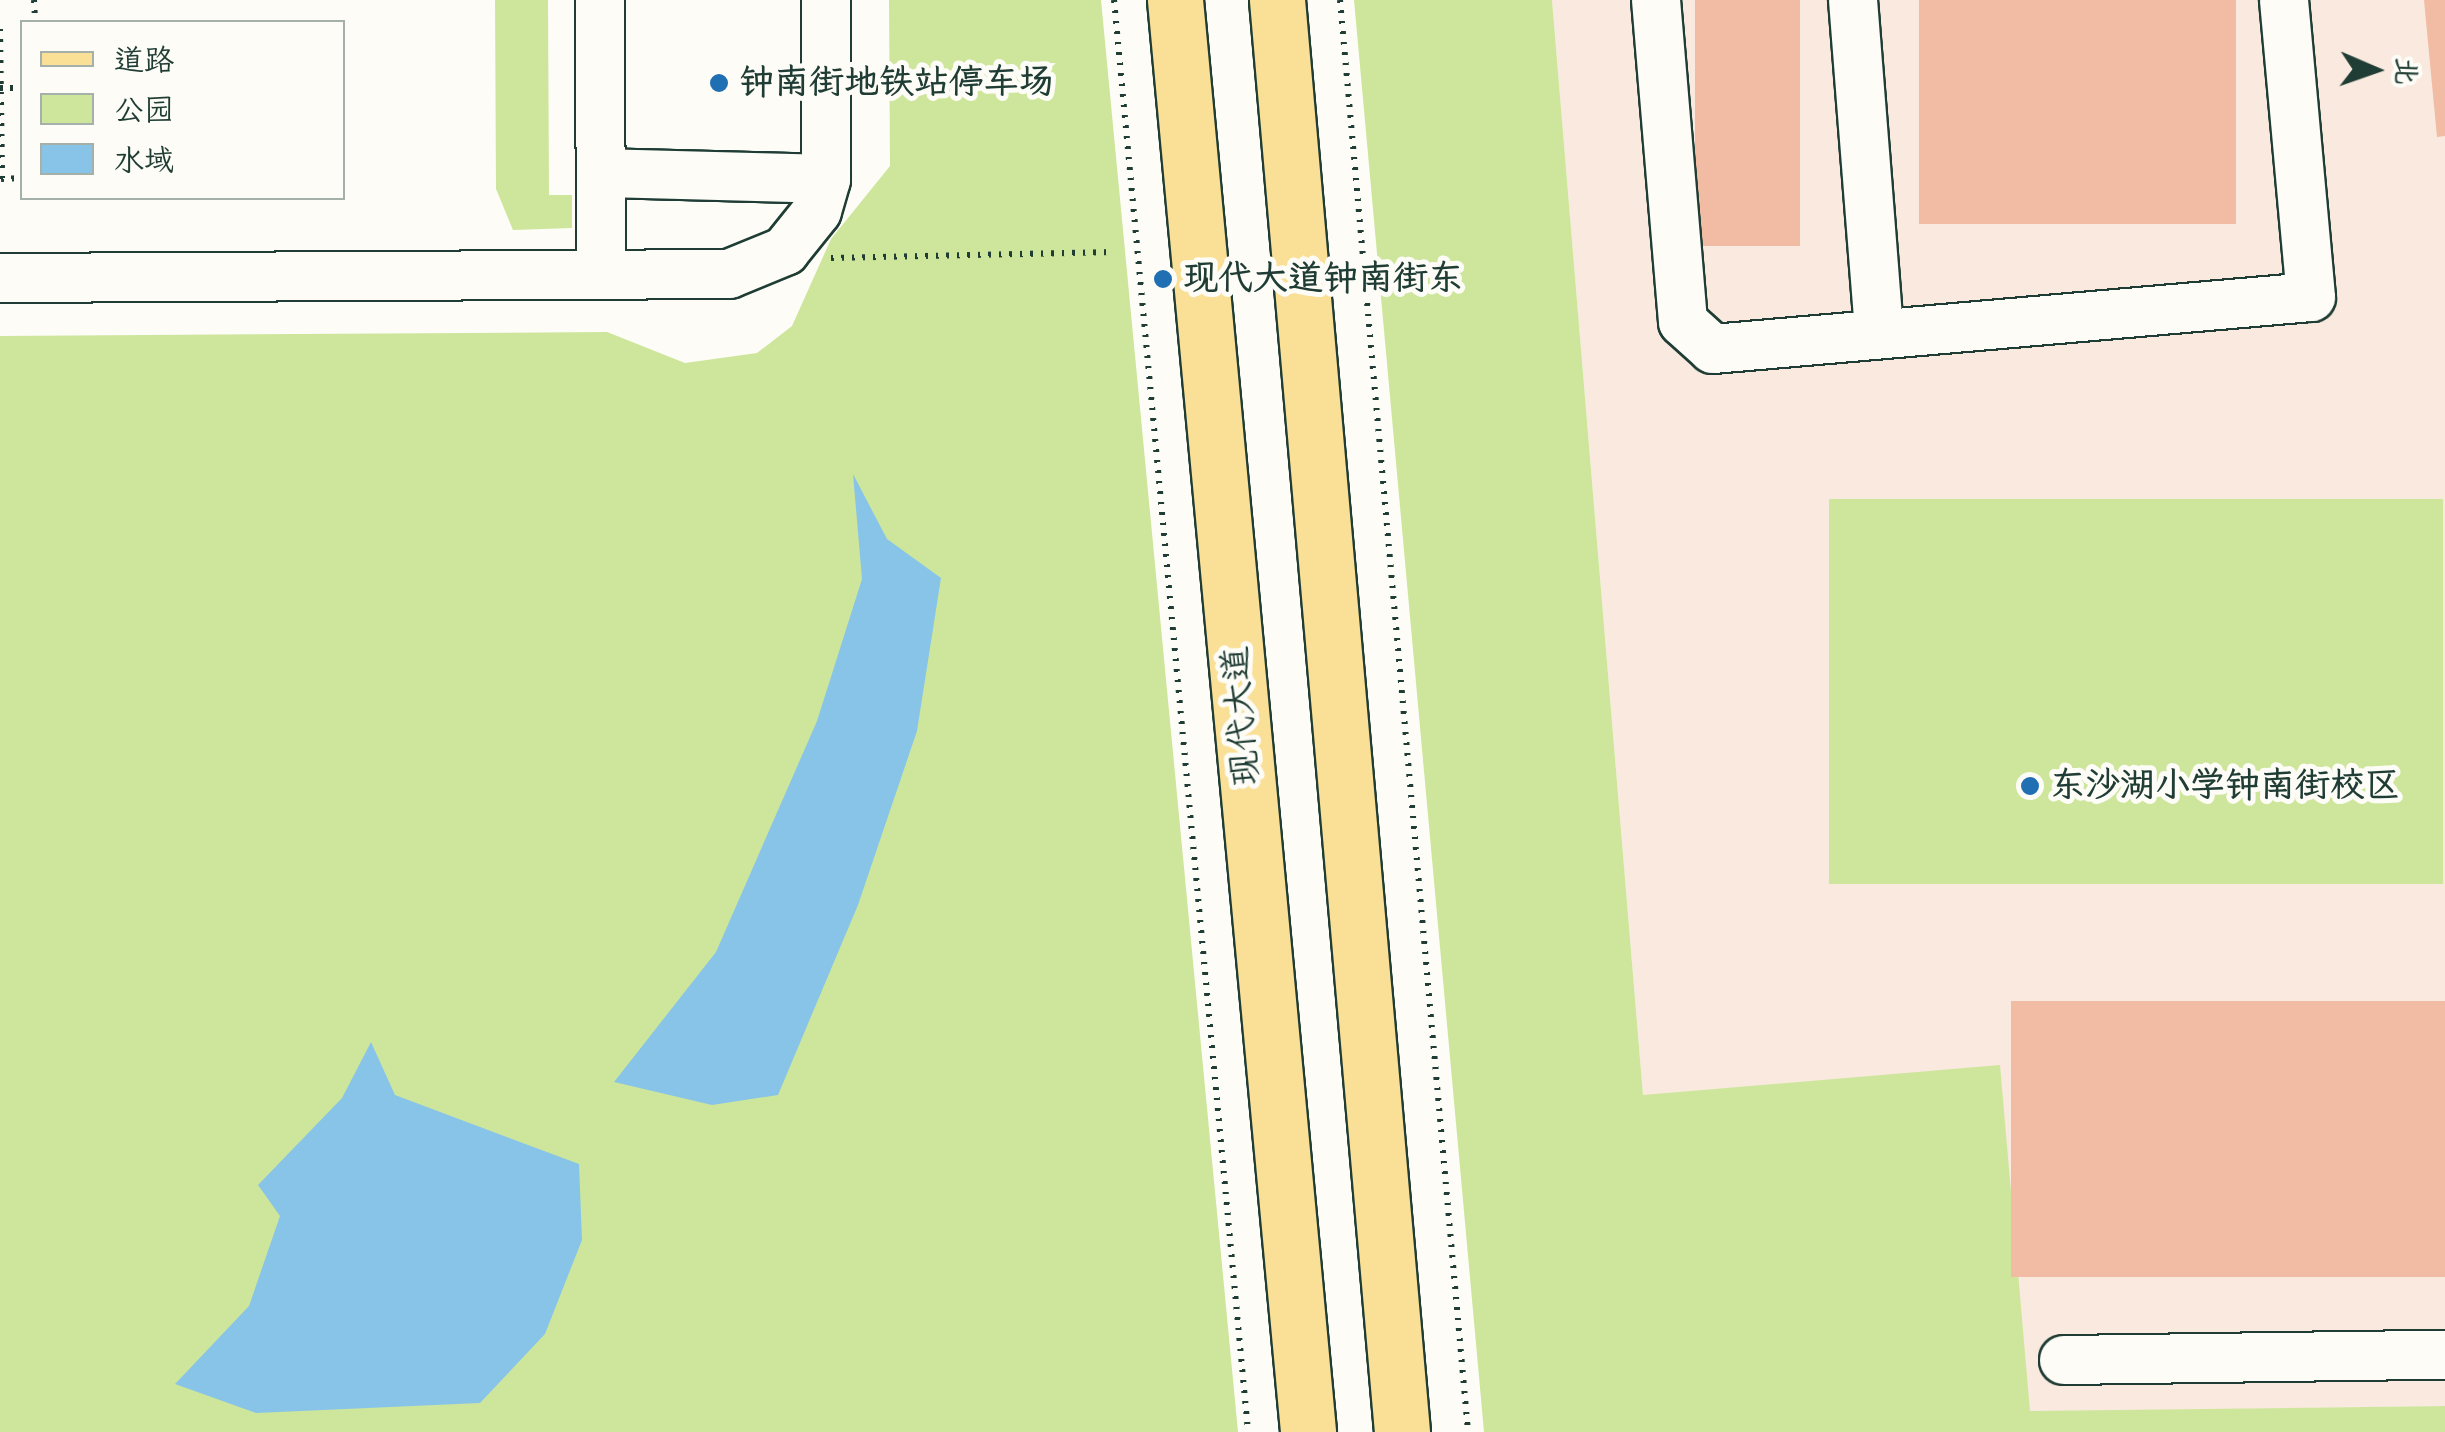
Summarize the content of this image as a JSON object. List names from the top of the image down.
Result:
{
  "streets": {
    "main road": ["现代大道"]
  },
  "places": ["钟南街地铁站停车场", "现代大道钟南街东", "东沙湖小学钟南街校区"],
  "legend": ["道路", "公园", "水域"],
  "north": "right"
}
